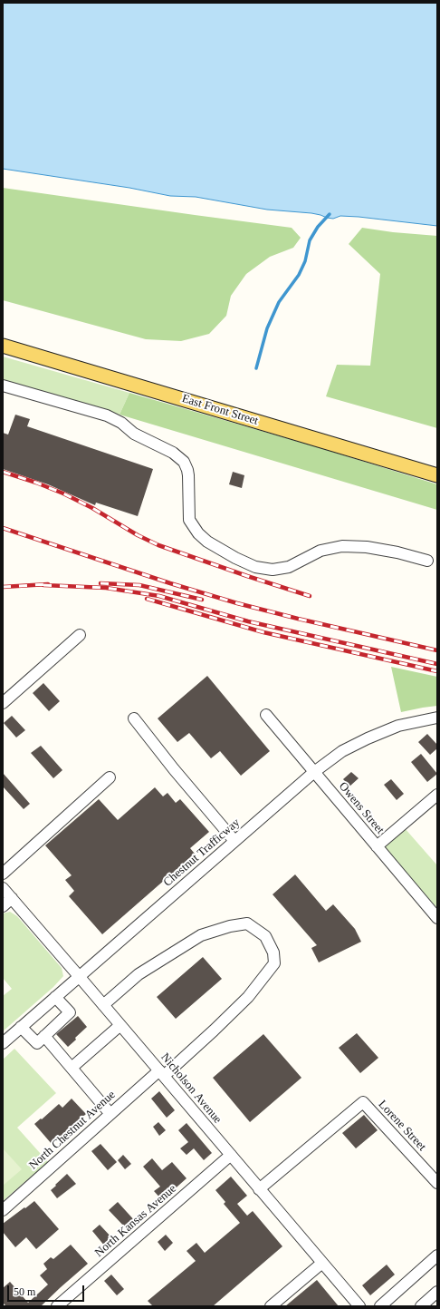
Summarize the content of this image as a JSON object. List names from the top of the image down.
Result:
{
  "streets": {
    "main road": ["East Front Street"],
    "street": [
      "Owens Street",
      "Chestnut Trafficway",
      "Nicholson Avenue",
      "Lorene Street",
      "North Chestnut Avenue",
      "North Kansas Avenue"
    ]
  },
  "crossings": [
    ["Owens Street", "Chestnut Trafficway"],
    ["Chestnut Trafficway", "Nicholson Avenue"],
    ["Nicholson Avenue", "Lorene Street"],
    ["Nicholson Avenue", "North Chestnut Avenue"],
    ["Nicholson Avenue", "North Kansas Avenue"]
  ],
  "scale_bar": "50 m"
}
